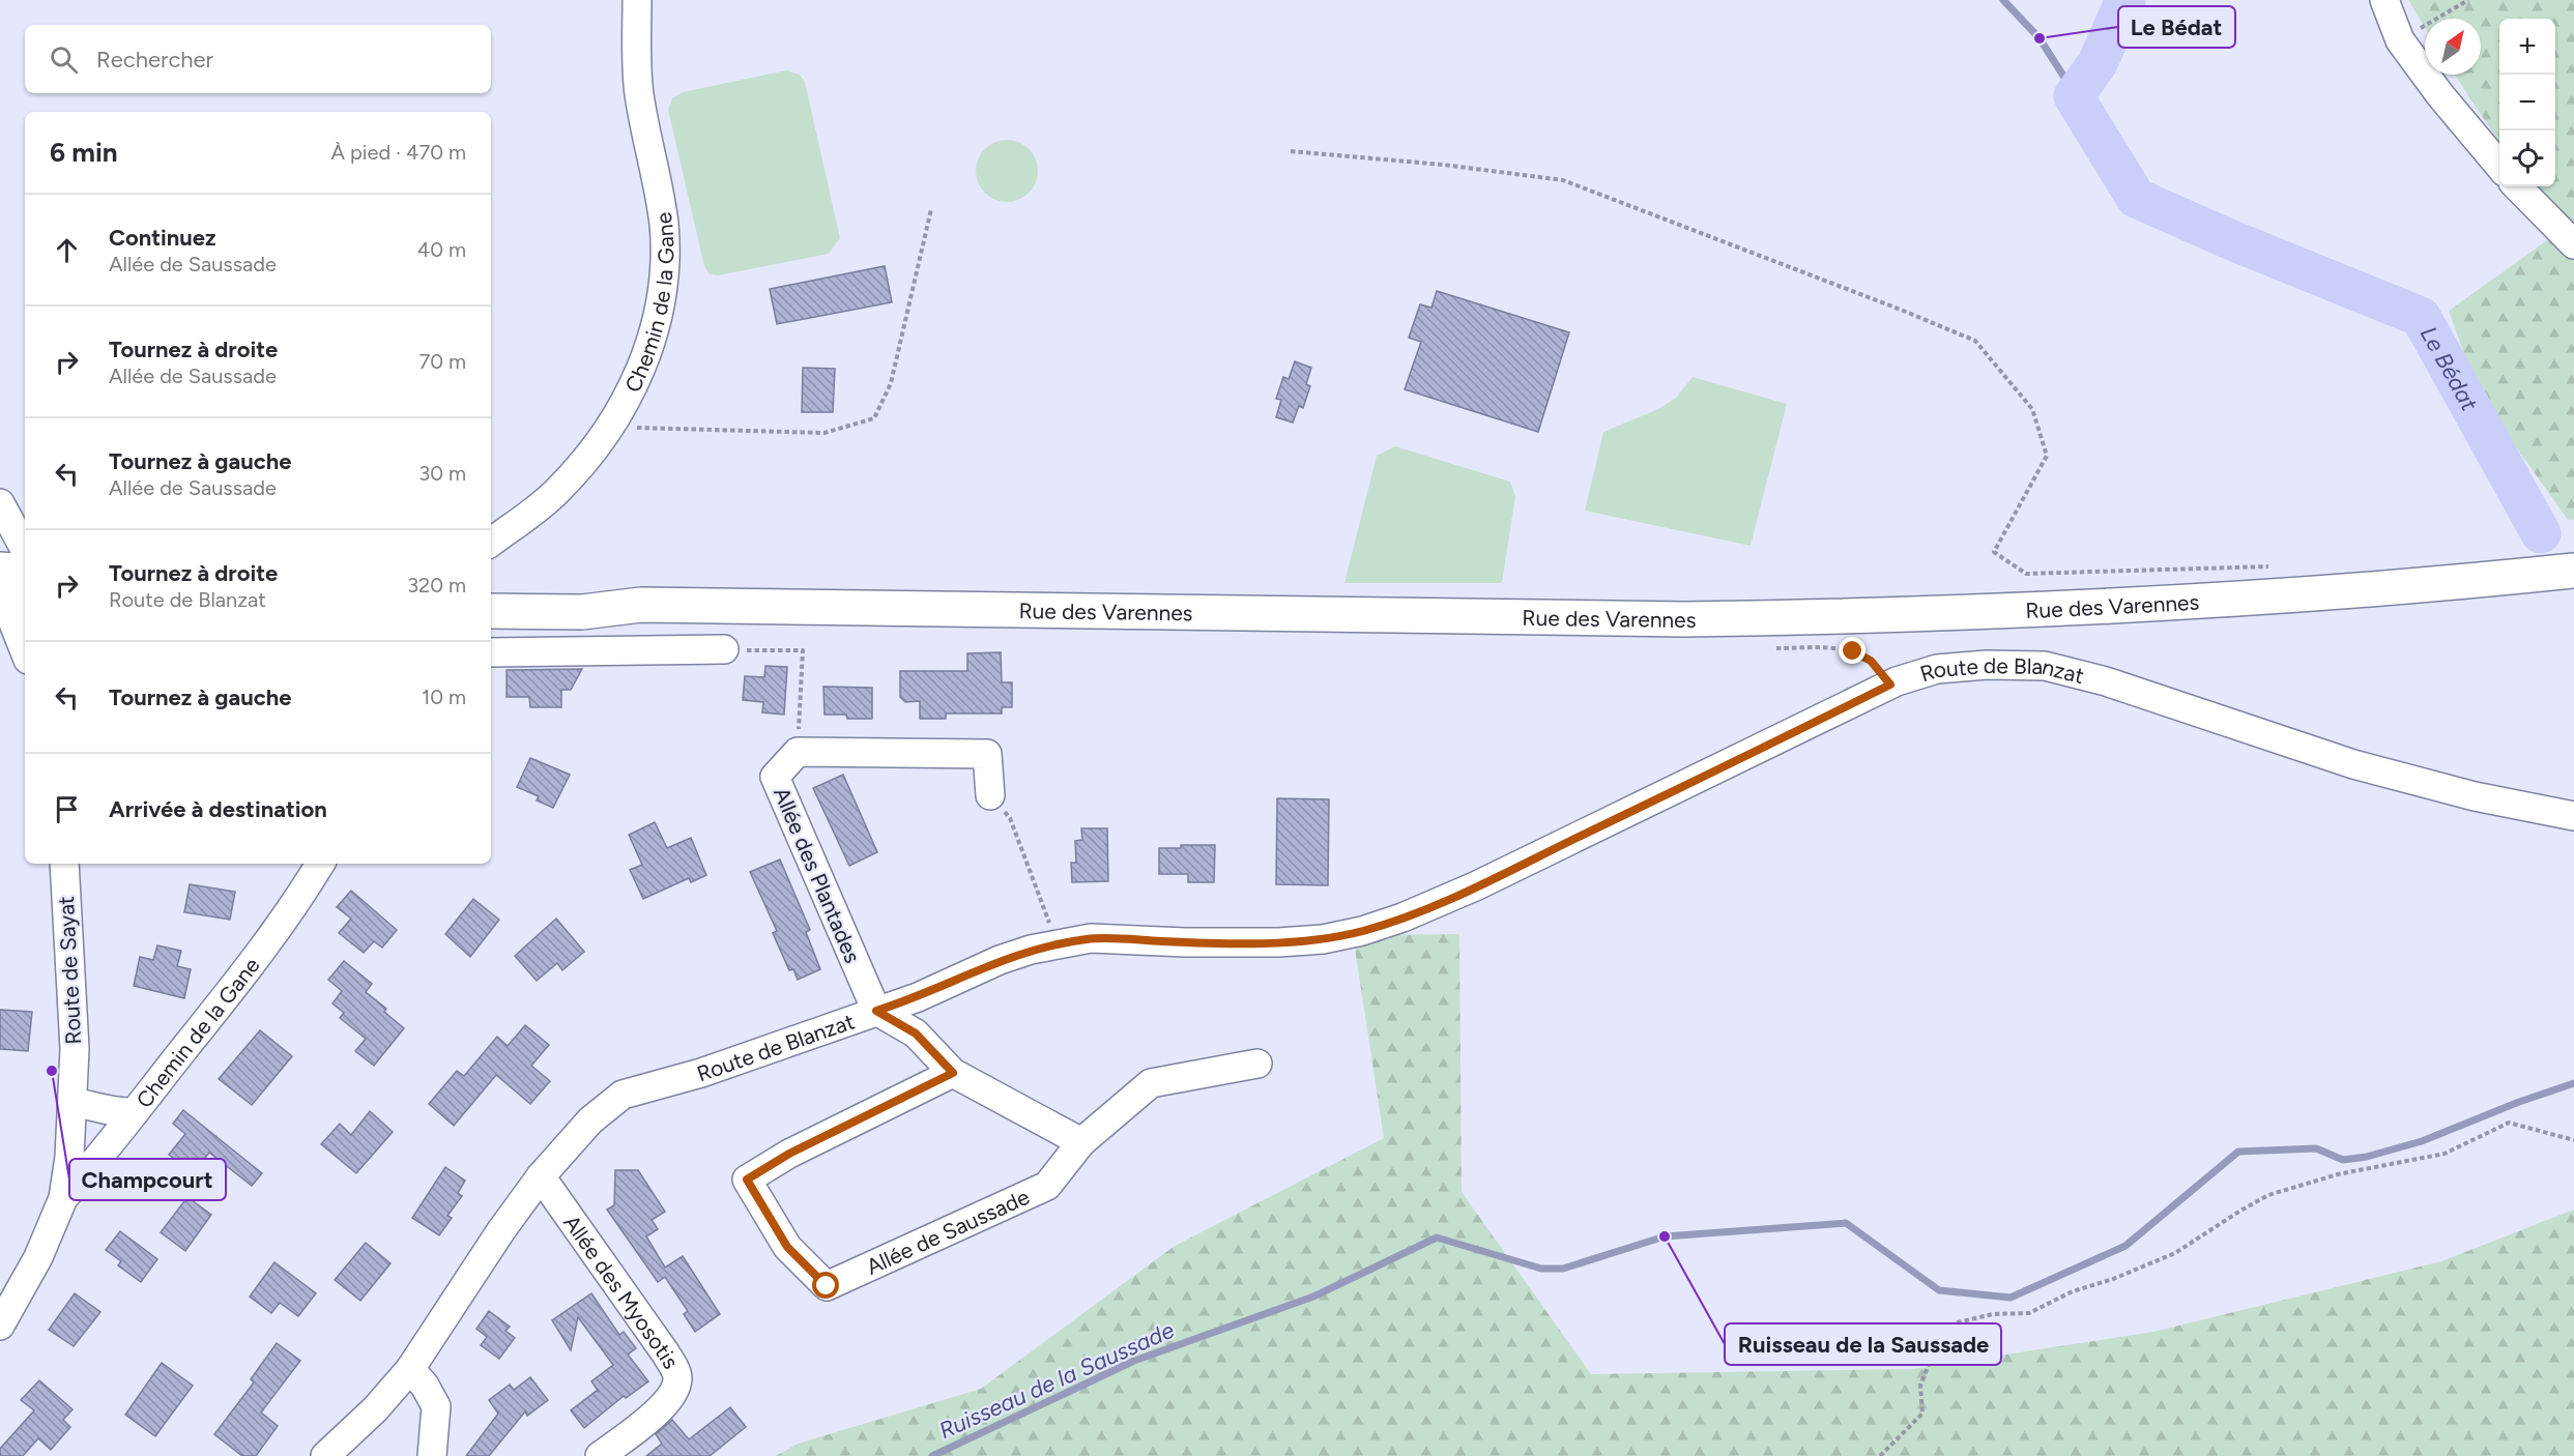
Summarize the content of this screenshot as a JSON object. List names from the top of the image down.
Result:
{
  "streets": {
    "main road": ["Rue des Varennes"],
    "street": [
      "Chemin de la Gane",
      "Route de Blanzat",
      "Allée des Plantades",
      "Route de Sayat",
      "Allée de Saussade",
      "Allée des Myosotis"
    ]
  },
  "crossings": [
    ["Chemin de la Gane", "Route de Sayat"],
    ["Route de Blanzat", "Allée des Plantades"],
    ["Route de Blanzat", "Allée des Myosotis"]
  ],
  "water": ["Le Bédat", "Ruisseau de la Saussade"],
  "places": ["Le Bédat", "Champcourt", "Ruisseau de la Saussade"],
  "north": "top right",
  "page": {
    "map_buttons": ["+", "−"],
    "search": "Rechercher",
    "heading": ["6 min", "À pied · 470 m"],
    "list": [
      ["Continuez", "Allée de Saussade", "40 m"],
      ["Tournez à droite", "Allée de Saussade", "70 m"],
      ["Tournez à gauche", "Allée de Saussade", "30 m"],
      ["Tournez à droite", "Route de Blanzat", "320 m"],
      ["Tournez à gauche", "10 m"],
      "Arrivée à destination"
    ]
  }
}
